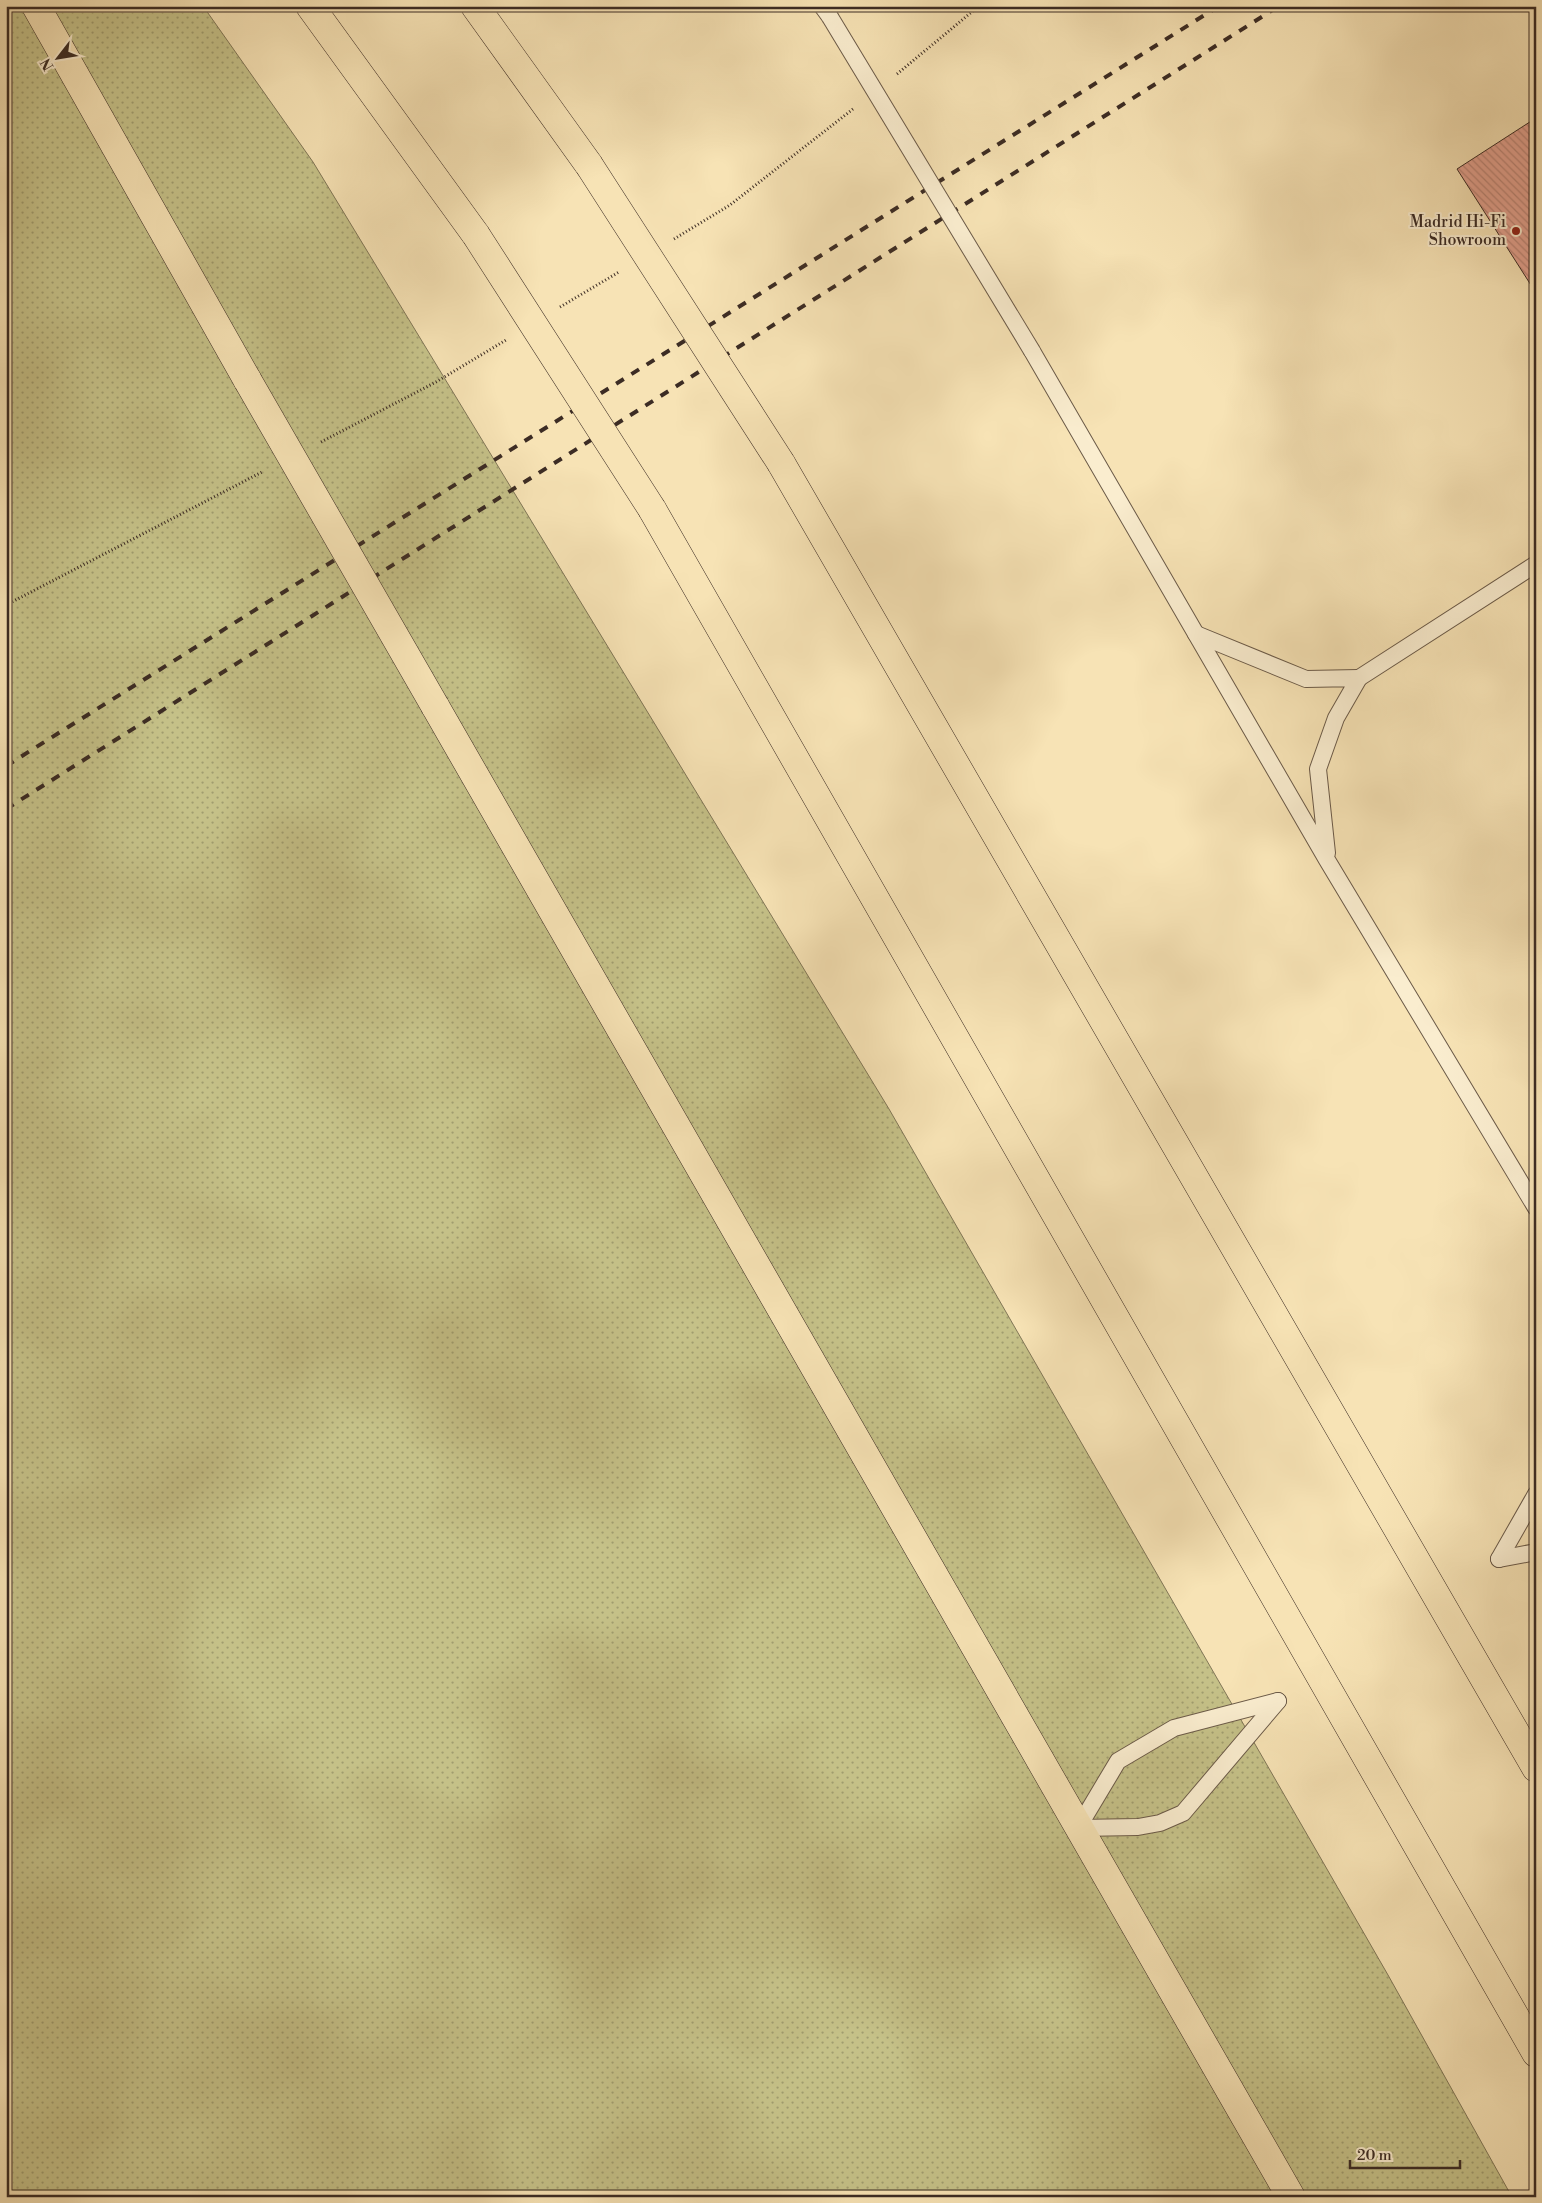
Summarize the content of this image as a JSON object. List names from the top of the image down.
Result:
{
  "places": ["Madrid Hi-Fi Showroom"],
  "scale_bar": "20 m",
  "north": "bottom left"
}
